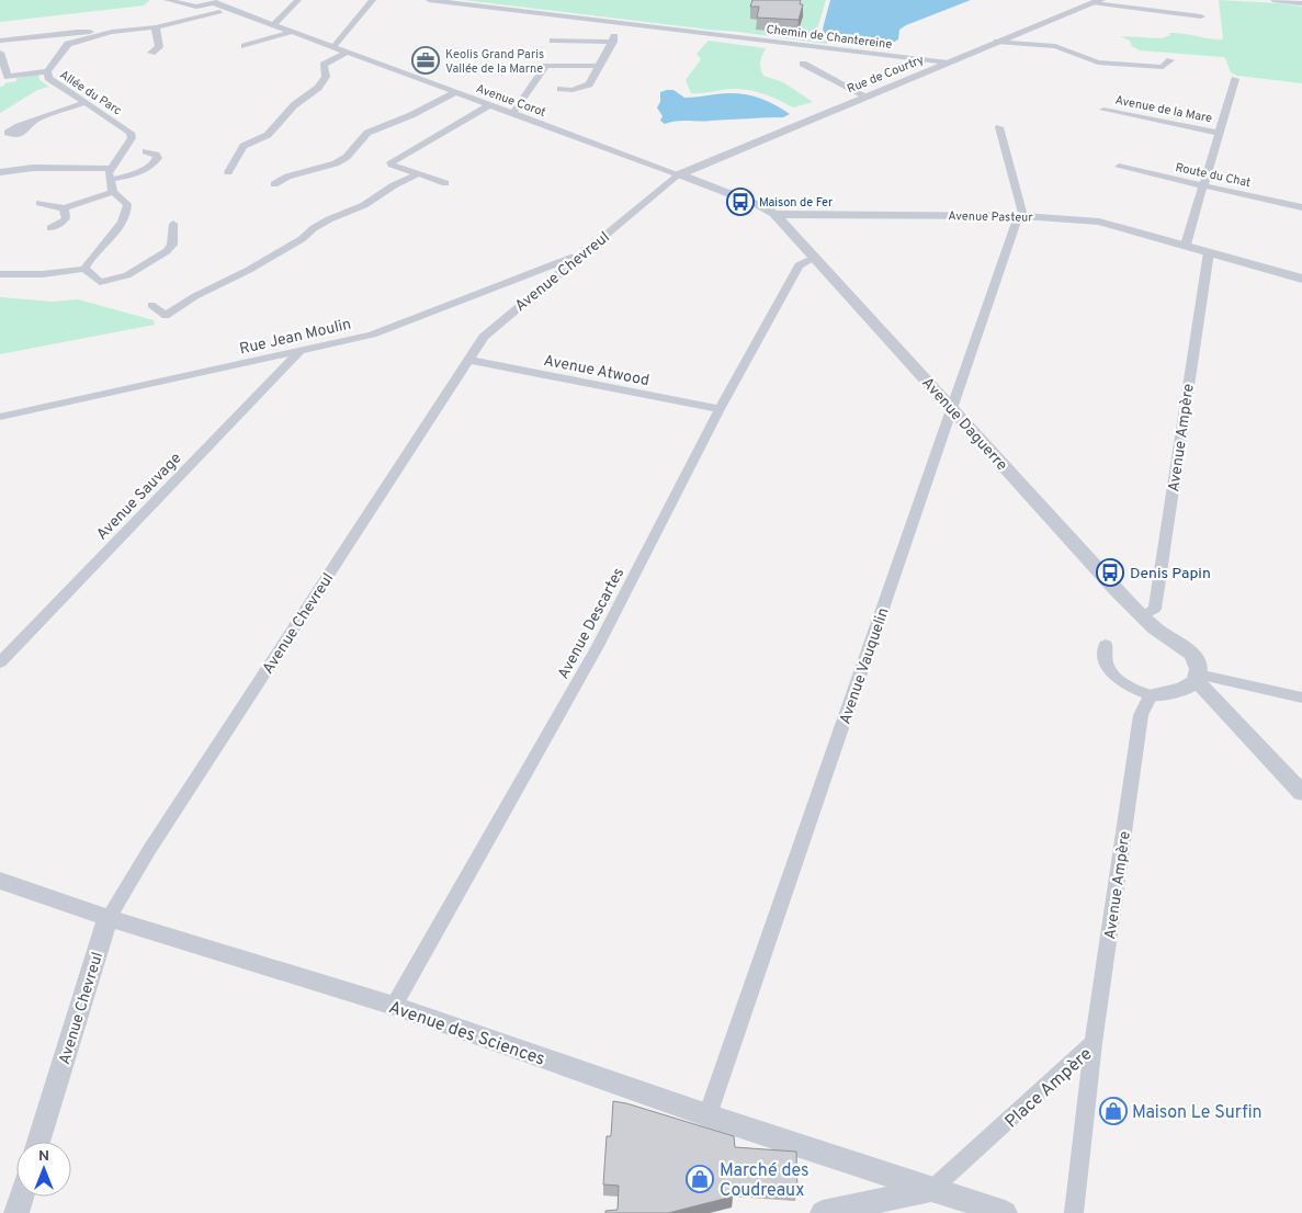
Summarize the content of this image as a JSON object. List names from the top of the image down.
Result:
{
  "streets": {
    "street": [
      "Chemin de Chantereine",
      "Rue de Courtry",
      "Allée du Parc",
      "Avenue Corot",
      "Avenue de la Mare",
      "Route du Chat",
      "Avenue Pasteur",
      "Avenue Chevreul",
      "Rue Jean Moulin",
      "Avenue Atwood",
      "Avenue Daguerre",
      "Avenue Ampère",
      "Avenue Sauvage",
      "Avenue Descartes",
      "Avenue Vauquelin",
      "Avenue des Sciences",
      "Place Ampère"
    ]
  },
  "crossings": [
    ["Chemin de Chantereine", "Rue de Courtry"],
    ["Rue de Courtry", "Avenue Corot"],
    ["Rue de Courtry", "Avenue Pasteur"],
    ["Rue de Courtry", "Avenue Chevreul"],
    ["Allée du Parc", "Avenue Corot"],
    ["Avenue Corot", "Avenue Pasteur"],
    ["Avenue Corot", "Avenue Chevreul"],
    ["Avenue Pasteur", "Avenue Chevreul"],
    ["Avenue Pasteur", "Avenue Daguerre"],
    ["Avenue Pasteur", "Avenue Ampère"],
    ["Avenue Pasteur", "Avenue Vauquelin"],
    ["Avenue Chevreul", "Rue Jean Moulin"],
    ["Avenue Chevreul", "Avenue Atwood"],
    ["Avenue Chevreul", "Avenue des Sciences"],
    ["Rue Jean Moulin", "Avenue Sauvage"],
    ["Avenue Atwood", "Avenue Descartes"],
    ["Avenue Daguerre", "Avenue Ampère"],
    ["Avenue Daguerre", "Avenue Descartes"],
    ["Avenue Daguerre", "Avenue Vauquelin"],
    ["Avenue Ampère", "Place Ampère"],
    ["Avenue Descartes", "Avenue des Sciences"],
    ["Avenue Vauquelin", "Avenue des Sciences"],
    ["Avenue des Sciences", "Place Ampère"]
  ],
  "places": {
    "office": ["Keolis Grand Paris Vallée de la Marne"],
    "bus stop": ["Maison de Fer", "Denis Papin"],
    "shop": ["Maison Le Surfin", "Marché des Coudreaux"]
  },
  "north": "top"
}
